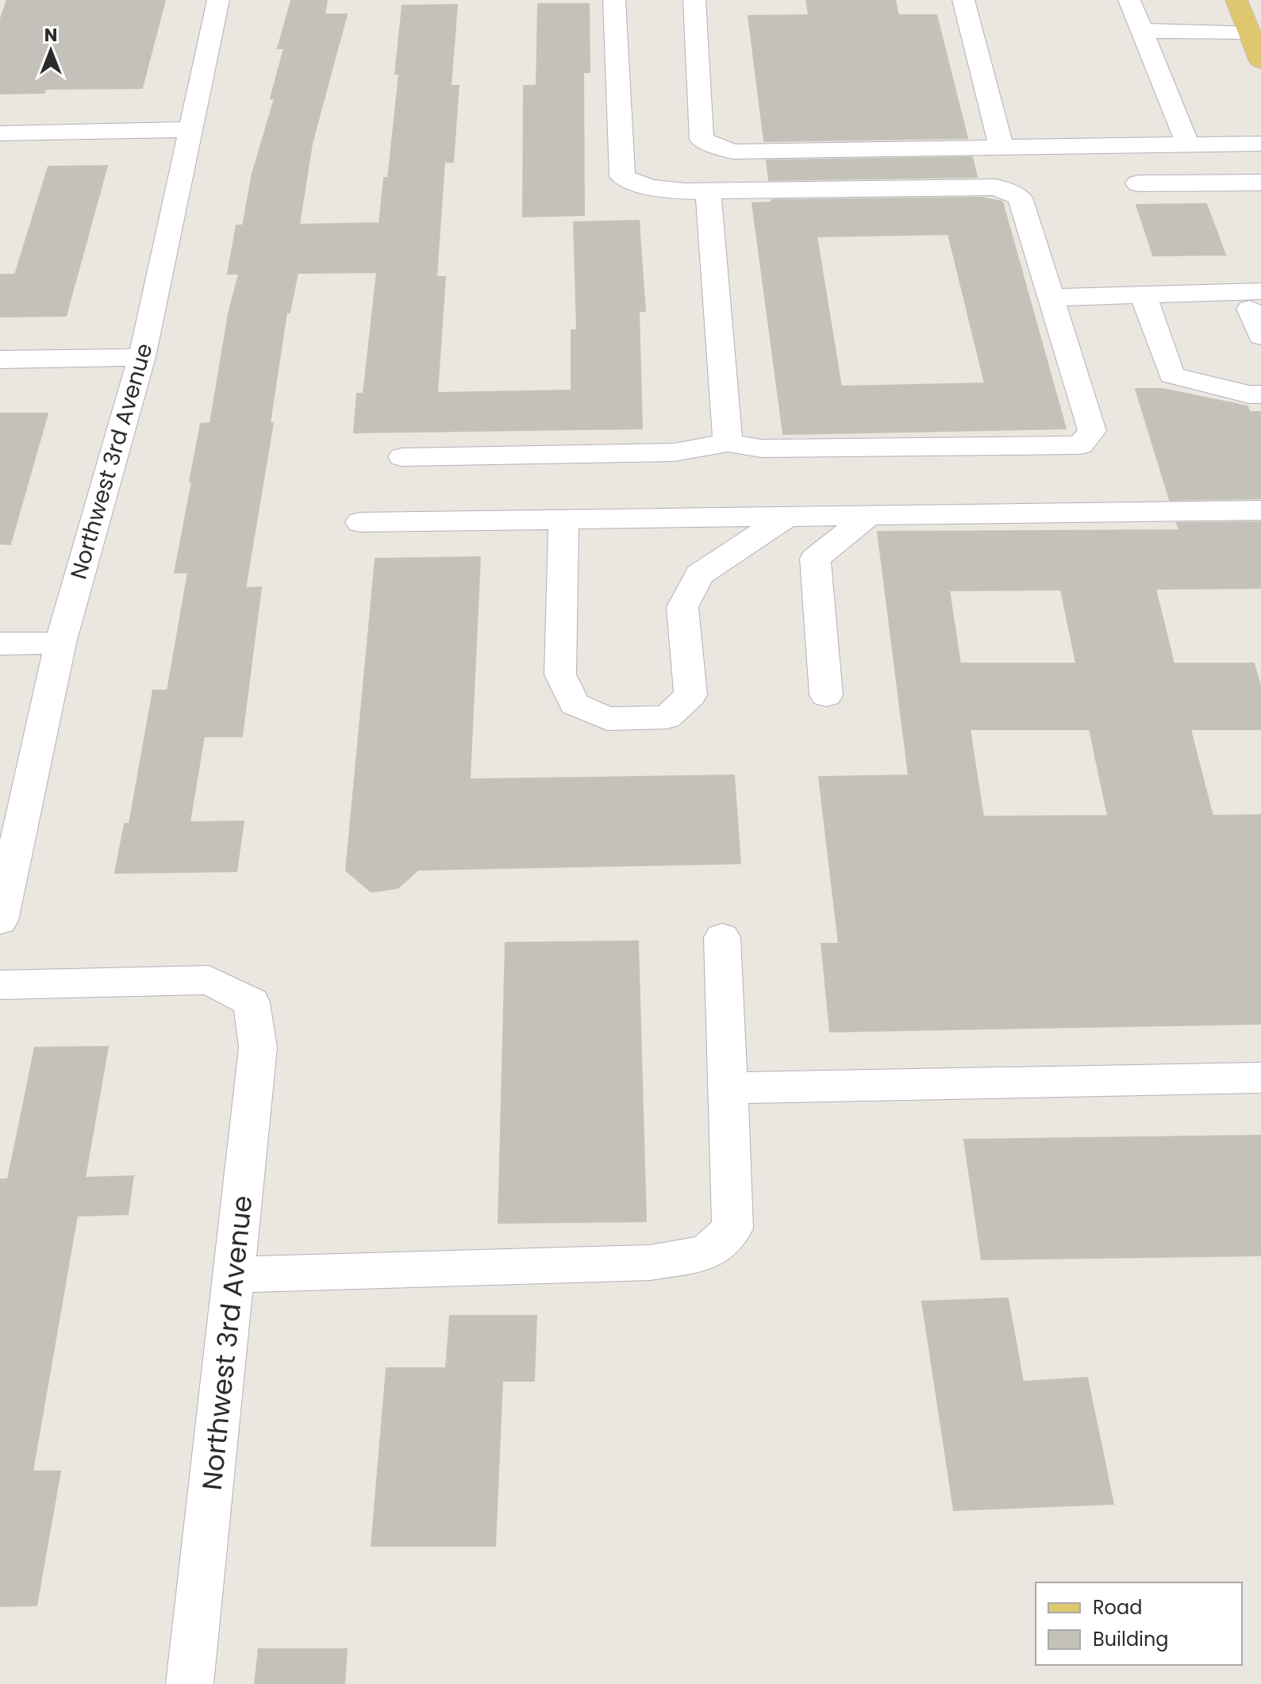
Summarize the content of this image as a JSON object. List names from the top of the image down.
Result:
{
  "streets": {
    "street": ["Northwest 3rd Avenue"]
  },
  "legend": ["Road", "Building"],
  "north": "top"
}
